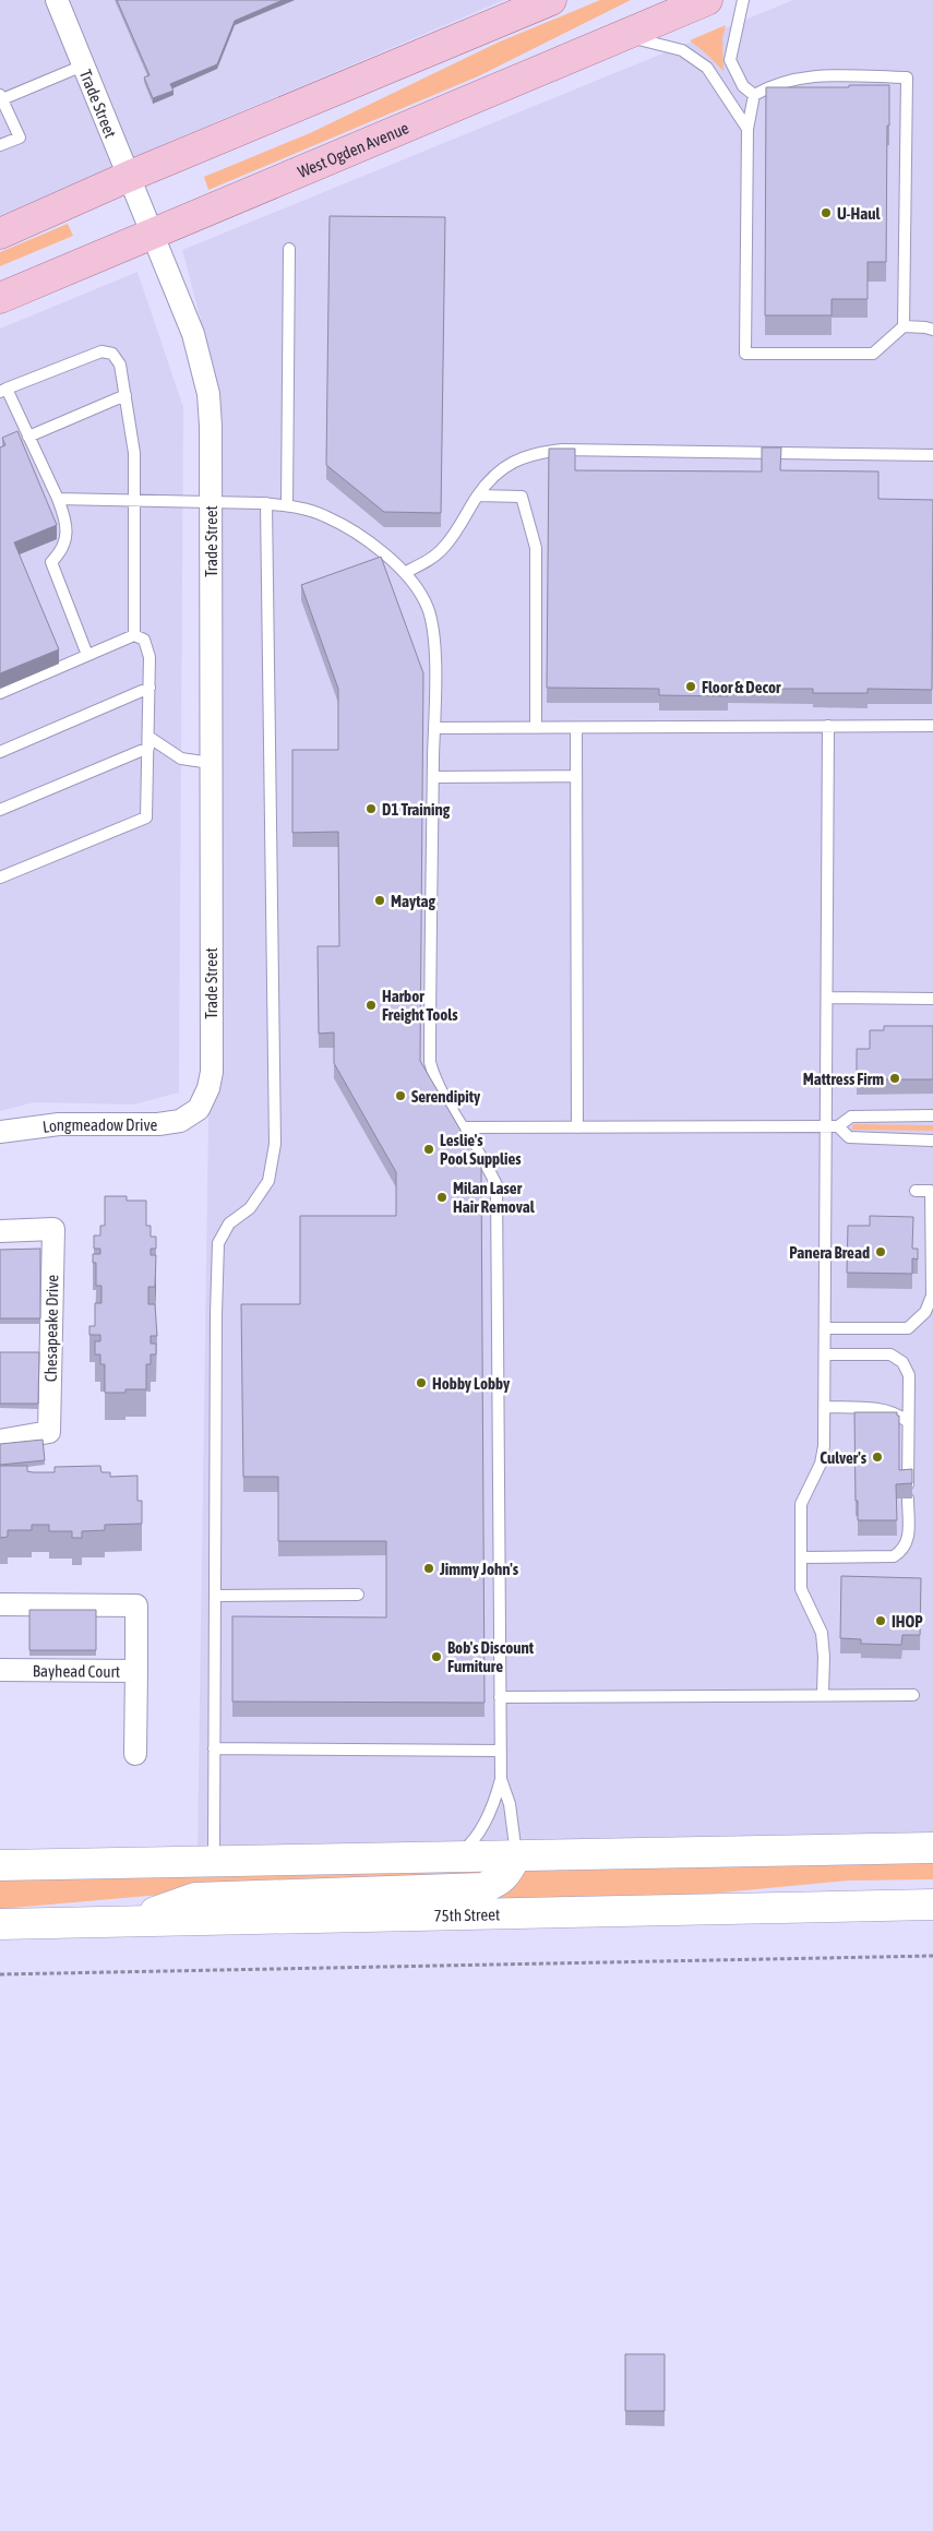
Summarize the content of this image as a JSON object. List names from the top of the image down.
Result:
{
  "streets": {
    "main road": ["West Ogden Avenue", "75th Street"],
    "street": [
      "Trade Street",
      "Longmeadow Drive",
      "Chesapeake Drive",
      "Bayhead Court"
    ]
  },
  "crossings": [
    ["Trade Street", "West Ogden Avenue"],
    ["Trade Street", "Longmeadow Drive"]
  ],
  "places": [
    "U-Haul",
    "Floor & Decor",
    "D1 Training",
    "Maytag",
    "Harbor Freight Tools",
    "Mattress Firm",
    "Serendipity",
    "Leslie's Pool Supplies",
    "Milan Laser Hair Removal",
    "Panera Bread",
    "Hobby Lobby",
    "Culver's",
    "Jimmy John's",
    "IHOP",
    "Bob's Discount Furniture"
  ]
}
